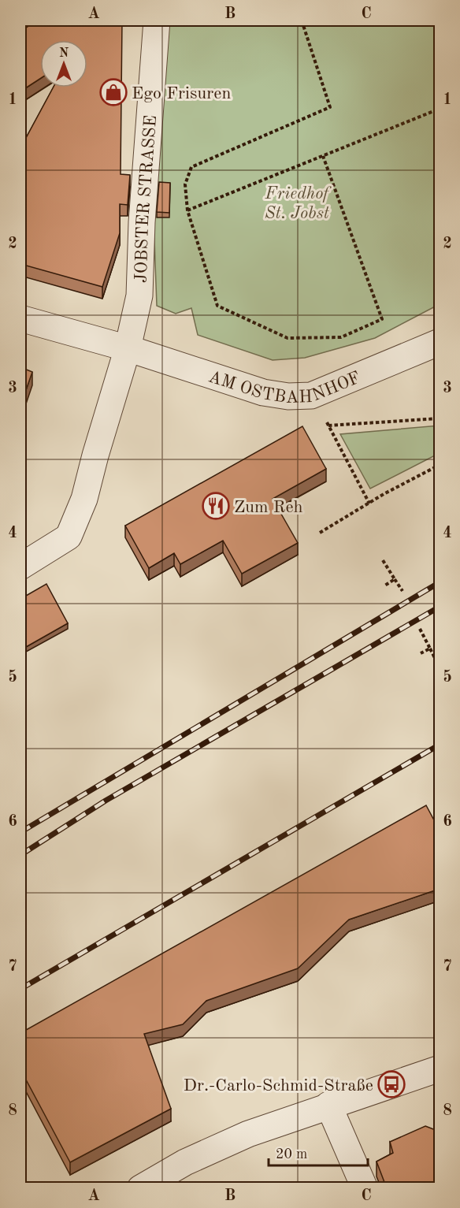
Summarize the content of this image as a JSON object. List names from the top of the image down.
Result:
{
  "streets": {
    "street": ["JOBSTER STRASSE", "AM OSTBAHNHOF"]
  },
  "crossings": [
    ["JOBSTER STRASSE", "AM OSTBAHNHOF"]
  ],
  "parks": ["Friedhof St. Jobst"],
  "places": {
    "shop": ["Ego Frisuren"],
    "restaurant": ["Zum Reh"],
    "bus stop": ["Dr.-Carlo-Schmid-Straße"]
  },
  "scale_bar": "20 m",
  "north": "top",
  "grid": {
    "columns": ["A", "B", "C"],
    "rows": [
      "1",
      "2",
      "3",
      "4",
      "5",
      "6",
      "7",
      "8"
    ]
  }
}
